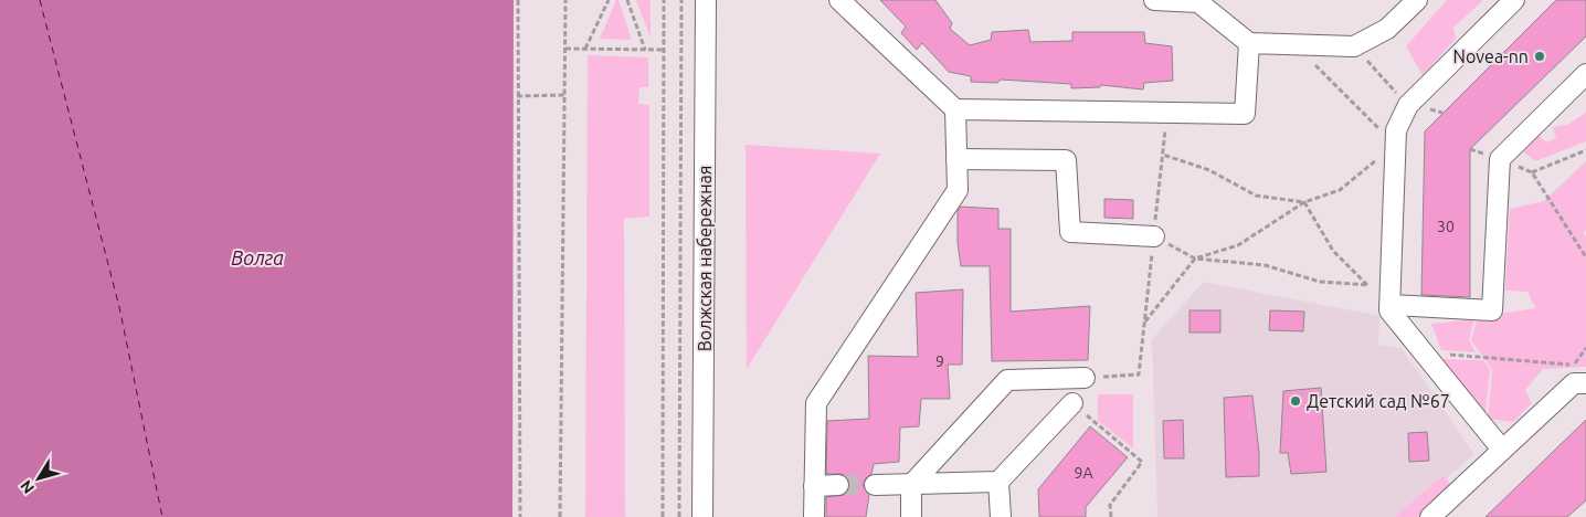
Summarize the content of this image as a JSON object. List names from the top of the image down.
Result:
{
  "streets": {
    "street": ["Волжская набережная"]
  },
  "water": ["Волга"],
  "places": ["Novea-nn", "Детский сад №67"],
  "house_numbers": ["30", "9", "9А"],
  "north": "bottom left"
}
